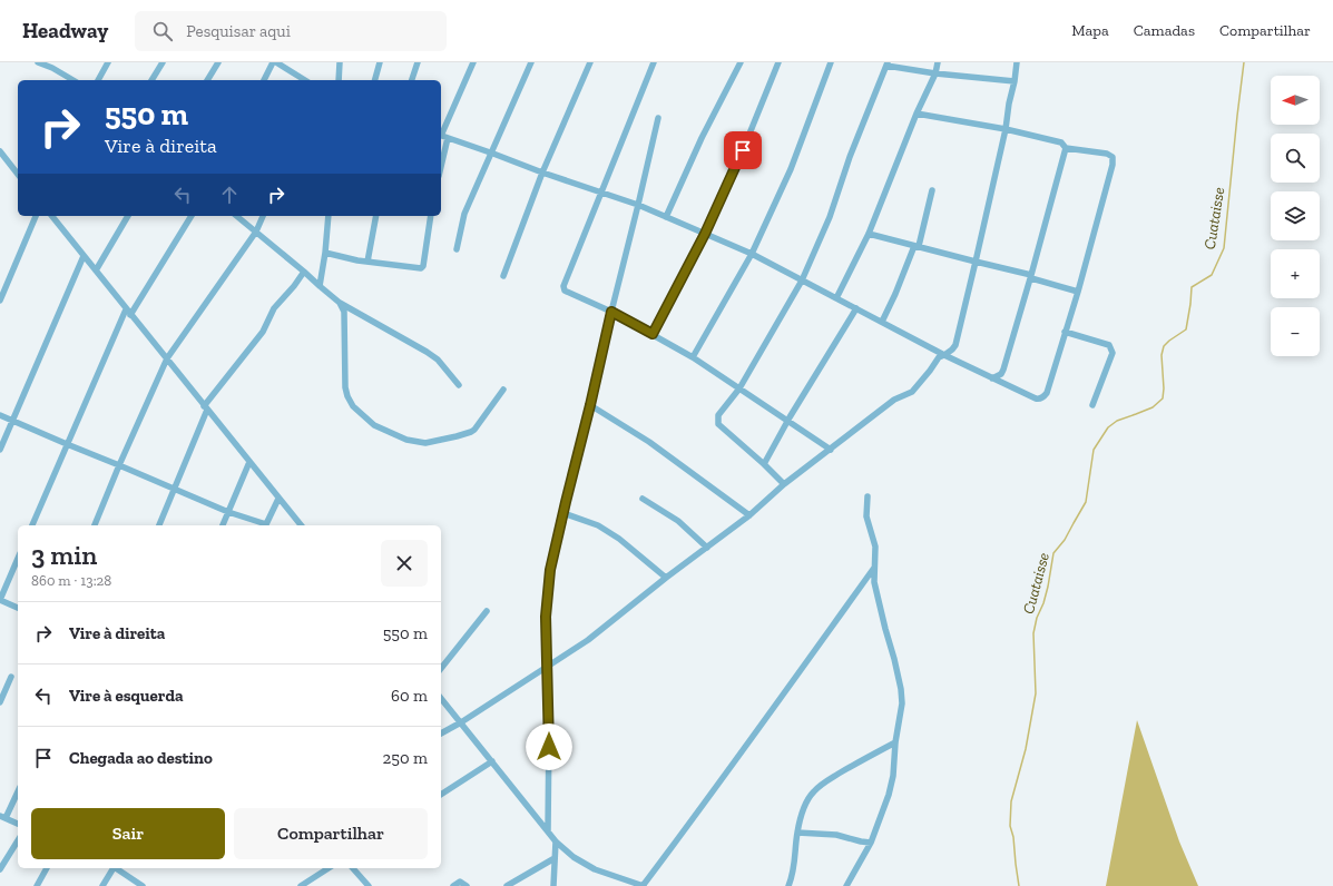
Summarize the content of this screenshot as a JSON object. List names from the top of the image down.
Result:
{
  "water": ["Cuataisse"],
  "north": "left",
  "page": {
    "header": "Headway",
    "search": "Pesquisar aqui",
    "nav": ["Mapa", "Camadas", "Compartilhar"],
    "map_buttons": ["+", "−"],
    "turn": ["550 m", "Vire à direita"],
    "heading": ["3 min", "860 m · 13:28"],
    "list": [
      {
        "name": "Vire à direita",
        "value": "550 m"
      },
      {
        "name": "Vire à esquerda",
        "value": "60 m"
      },
      {
        "name": "Chegada ao destino",
        "value": "250 m"
      }
    ],
    "buttons": ["Sair", "Compartilhar"]
  }
}
